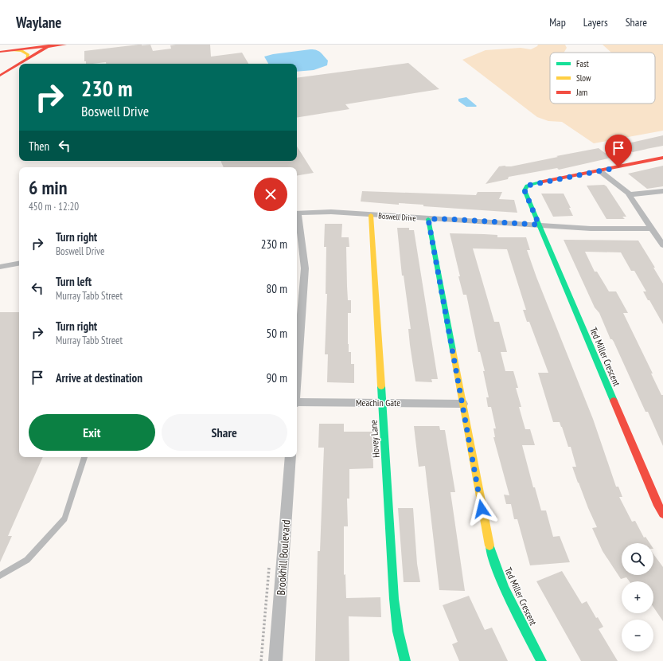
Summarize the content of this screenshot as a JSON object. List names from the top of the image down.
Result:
{
  "streets": {
    "street": [
      "Boswell Drive",
      "Ted Miller Crescent",
      "Meachin Gate",
      "Hovey Lane",
      "Brookhill Boulevard"
    ]
  },
  "crossings": [
    ["Boswell Drive", "Ted Miller Crescent"],
    ["Boswell Drive", "Hovey Lane"],
    ["Ted Miller Crescent", "Meachin Gate"],
    ["Meachin Gate", "Hovey Lane"]
  ],
  "legend": ["Fast", "Slow", "Jam"],
  "page": {
    "header": "Waylane",
    "nav": ["Map", "Layers", "Share"],
    "turn": ["230 m", "Boswell Drive"],
    "then": "Then",
    "heading": ["6 min", "450 m · 12:20"],
    "list": [
      {
        "name": "Turn right",
        "note": "Boswell Drive",
        "value": "230 m"
      },
      {
        "name": "Turn left",
        "note": "Murray Tabb Street",
        "value": "80 m"
      },
      {
        "name": "Turn right",
        "note": "Murray Tabb Street",
        "value": "50 m"
      },
      {
        "name": "Arrive at destination",
        "value": "90 m"
      }
    ],
    "buttons": ["Exit", "Share"],
    "map_buttons": ["+", "−"]
  }
}
